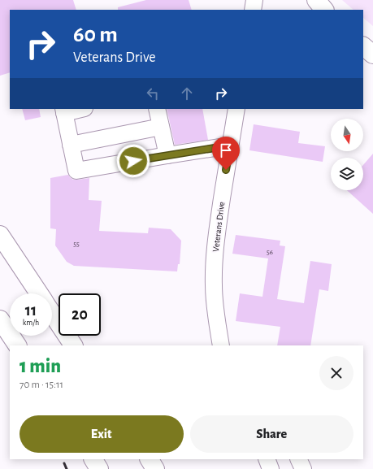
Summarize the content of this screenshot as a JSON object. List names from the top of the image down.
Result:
{
  "streets": {
    "street": ["Veterans Drive"]
  },
  "house_numbers": ["55", "56"],
  "north": "bottom",
  "page": {
    "turn": ["60 m", "Veterans Drive"],
    "speed": "11 km/h",
    "limit": "20",
    "heading": ["1 min", "70 m · 15:11"],
    "buttons": ["Exit", "Share"]
  }
}
